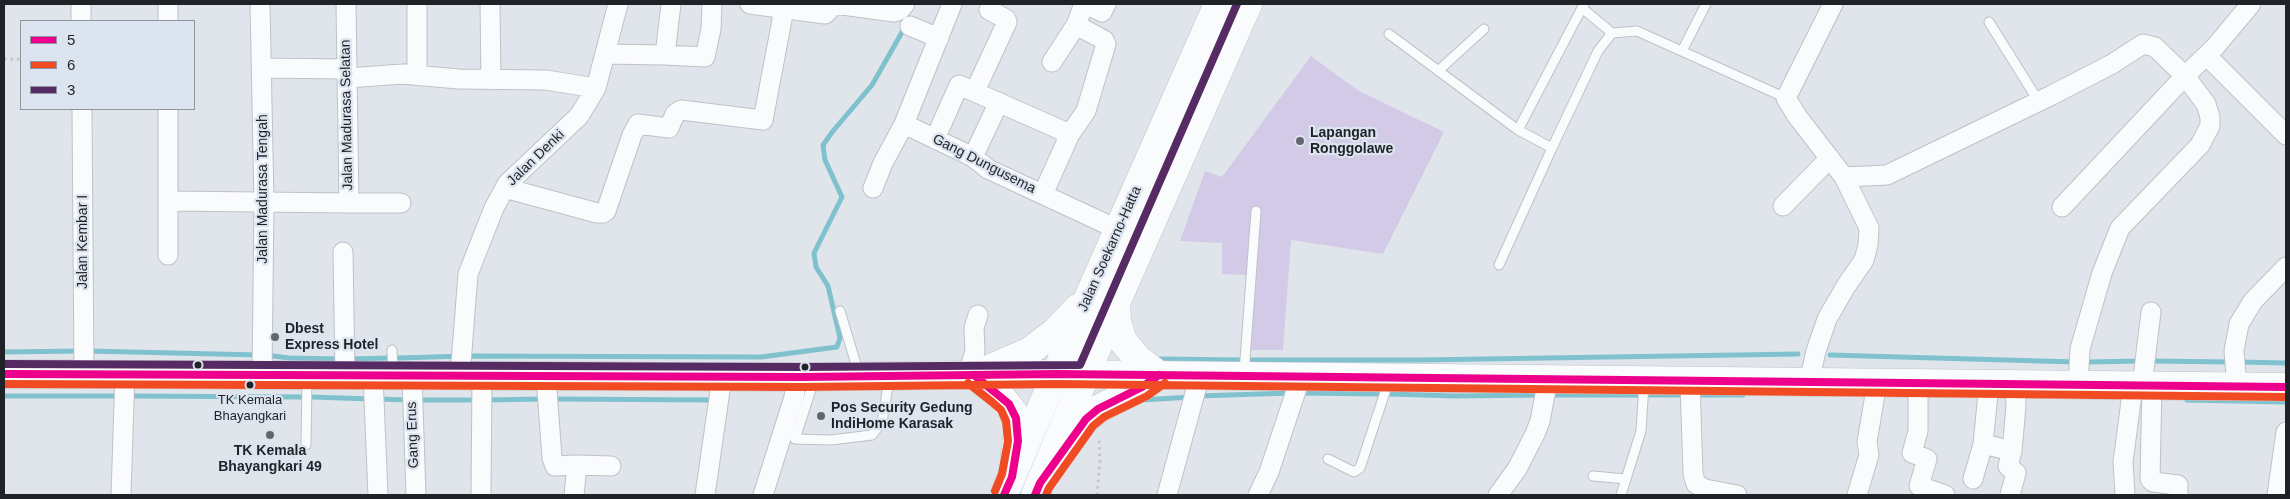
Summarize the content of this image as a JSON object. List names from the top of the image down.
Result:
{
  "streets": {
    "main road": ["Jalan Soekarno-Hatta"],
    "street": [
      "Jalan Madurasa Selatan",
      "Jalan Denki",
      "Gang Dungusema",
      "Jalan Madurasa Tengah",
      "Jalan Kembar I",
      "Gang Erus"
    ]
  },
  "crossings": [
    ["Jalan Madurasa Selatan", "Jalan Madurasa Tengah"],
    ["Gang Dungusema", "Jalan Soekarno-Hatta"]
  ],
  "places": [
    "Lapangan Ronggolawe",
    "Dbest Express Hotel",
    "TK Kemala Bhayangkari",
    "Pos Security Gedung IndiHome Karasak",
    "TK Kemala Bhayangkari 49"
  ],
  "lines": ["transit line 3", "transit line 5", "transit line 6"],
  "legend": ["5", "6", "3"]
}
